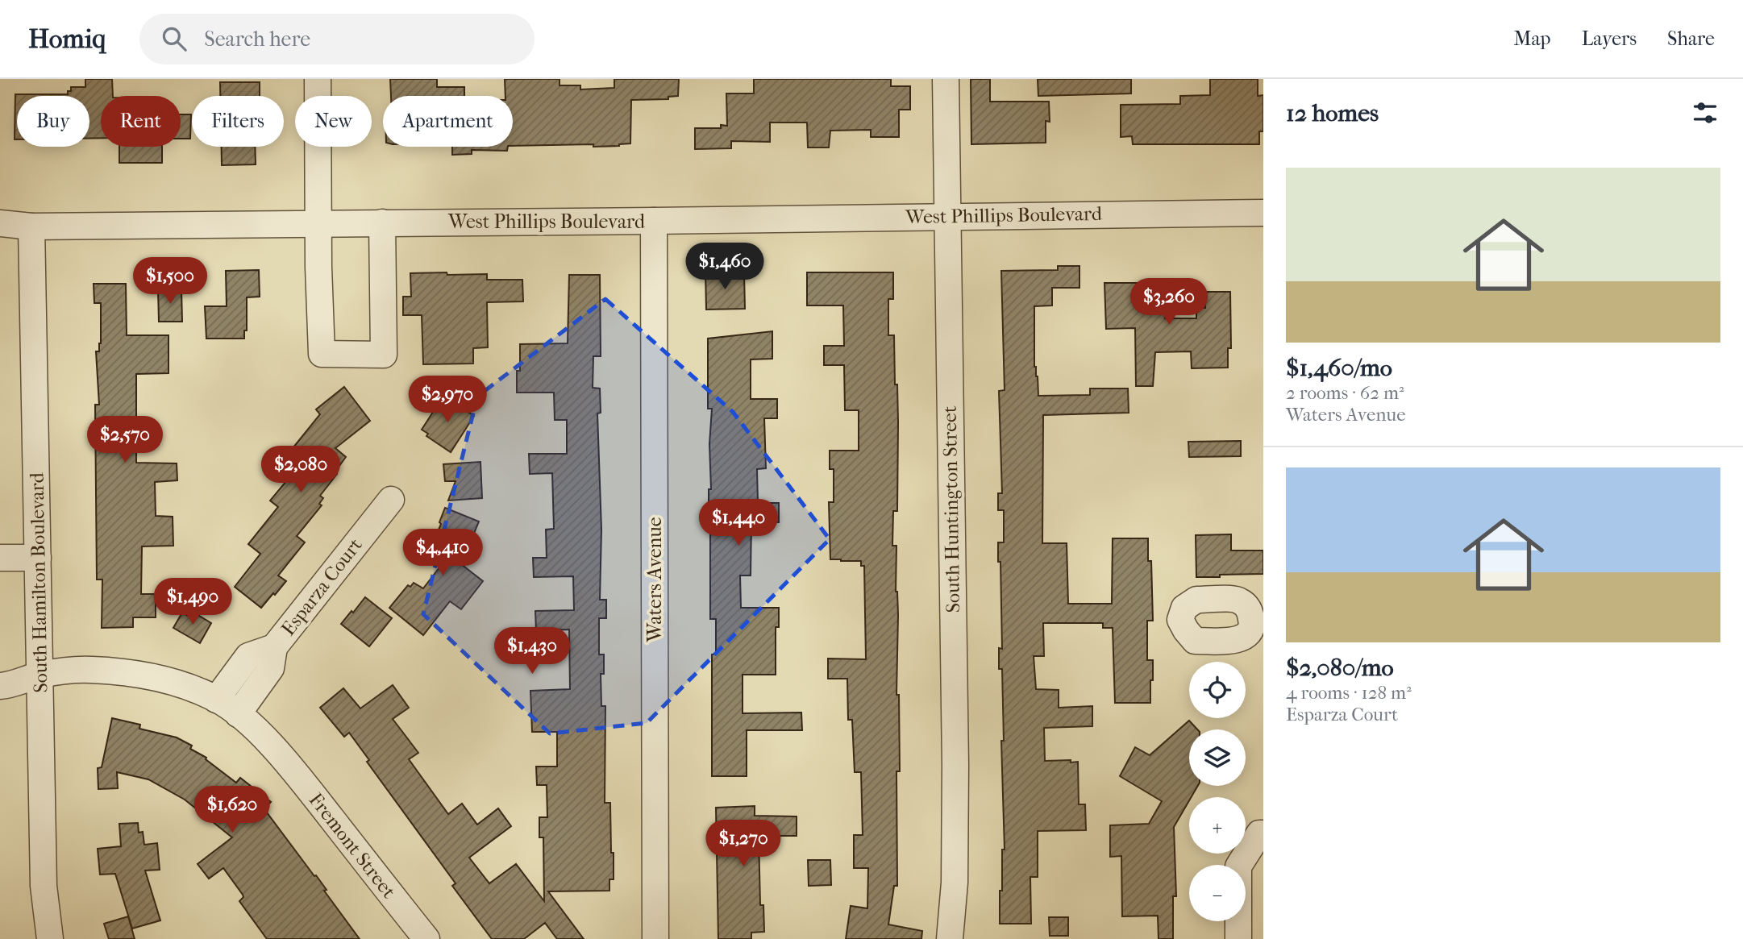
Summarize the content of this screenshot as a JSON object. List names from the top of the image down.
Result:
{
  "streets": {
    "street": [
      "West Phillips Boulevard",
      "South Huntington Street",
      "Waters Avenue",
      "South Hamilton Boulevard",
      "Esparza Court",
      "Fremont Street"
    ]
  },
  "crossings": [
    ["West Phillips Boulevard", "South Huntington Street"],
    ["West Phillips Boulevard", "Waters Avenue"],
    ["West Phillips Boulevard", "South Hamilton Boulevard"],
    ["South Hamilton Boulevard", "Fremont Street"],
    ["Esparza Court", "Fremont Street"]
  ],
  "page": {
    "header": "Homiq",
    "search": "Search here",
    "nav": ["Map", "Layers", "Share"],
    "heading": "12 homes",
    "chip": [
      "Buy",
      "Rent",
      "Filters",
      "New",
      "Apartment"
    ],
    "list": [
      {
        "name": "$1,460/mo",
        "note": "2 rooms · 62 m² · Waters Avenue"
      },
      {
        "name": "$2,080/mo",
        "note": "4 rooms · 128 m² · Esparza Court"
      }
    ],
    "price": [
      "$1,460",
      "$1,500",
      "$3,260",
      "$2,970",
      "$2,570",
      "$2,080",
      "$1,440",
      "$4,410",
      "$1,490",
      "$1,430",
      "$1,620",
      "$1,270"
    ],
    "map_buttons": ["+", "−"]
  }
}
